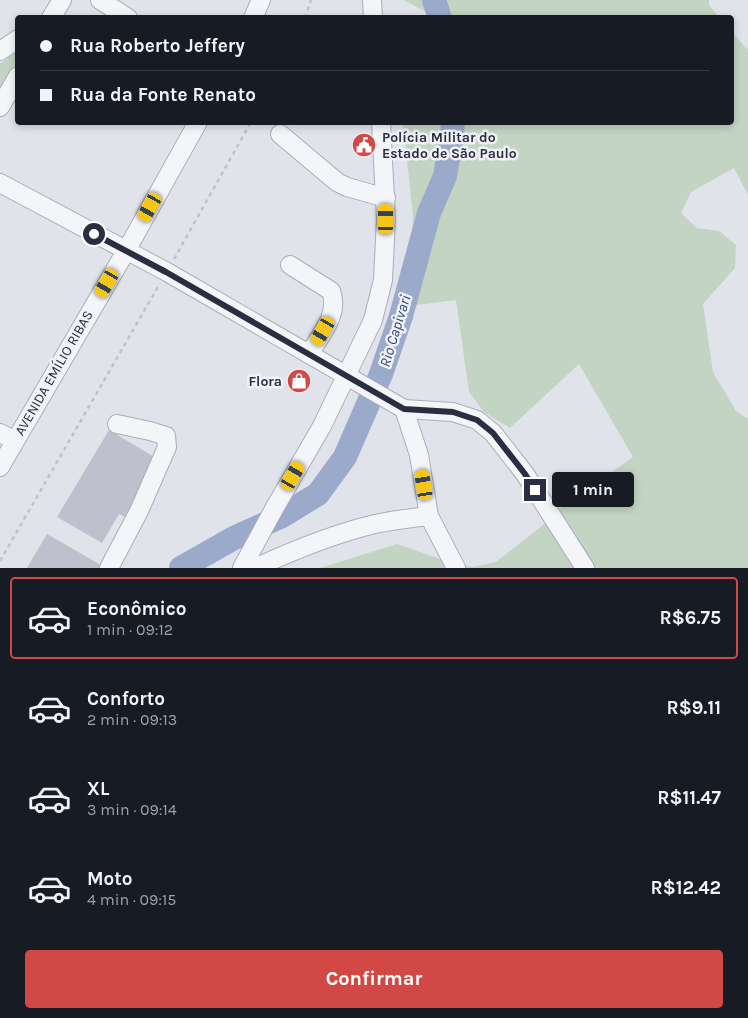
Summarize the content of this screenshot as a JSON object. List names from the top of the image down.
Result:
{
  "streets": {
    "street": ["AVENIDA EMÍLIO RIBAS"]
  },
  "water": ["Rio Capivari"],
  "places": {
    "public building": ["Polícia Militar do Estado de São Paulo"],
    "shop": ["Flora"]
  },
  "page": {
    "banner": ["Rua Roberto Jeffery", "Rua da Fonte Renato"],
    "bubble": "1 min",
    "list": [
      {
        "name": "Econômico",
        "note": "1 min · 09:12",
        "value": "R$6.75"
      },
      {
        "name": "Conforto",
        "note": "2 min · 09:13",
        "value": "R$9.11"
      },
      {
        "name": "XL",
        "note": "3 min · 09:14",
        "value": "R$11.47"
      },
      {
        "name": "Moto",
        "note": "4 min · 09:15",
        "value": "R$12.42"
      }
    ],
    "buttons": "Confirmar"
  }
}
